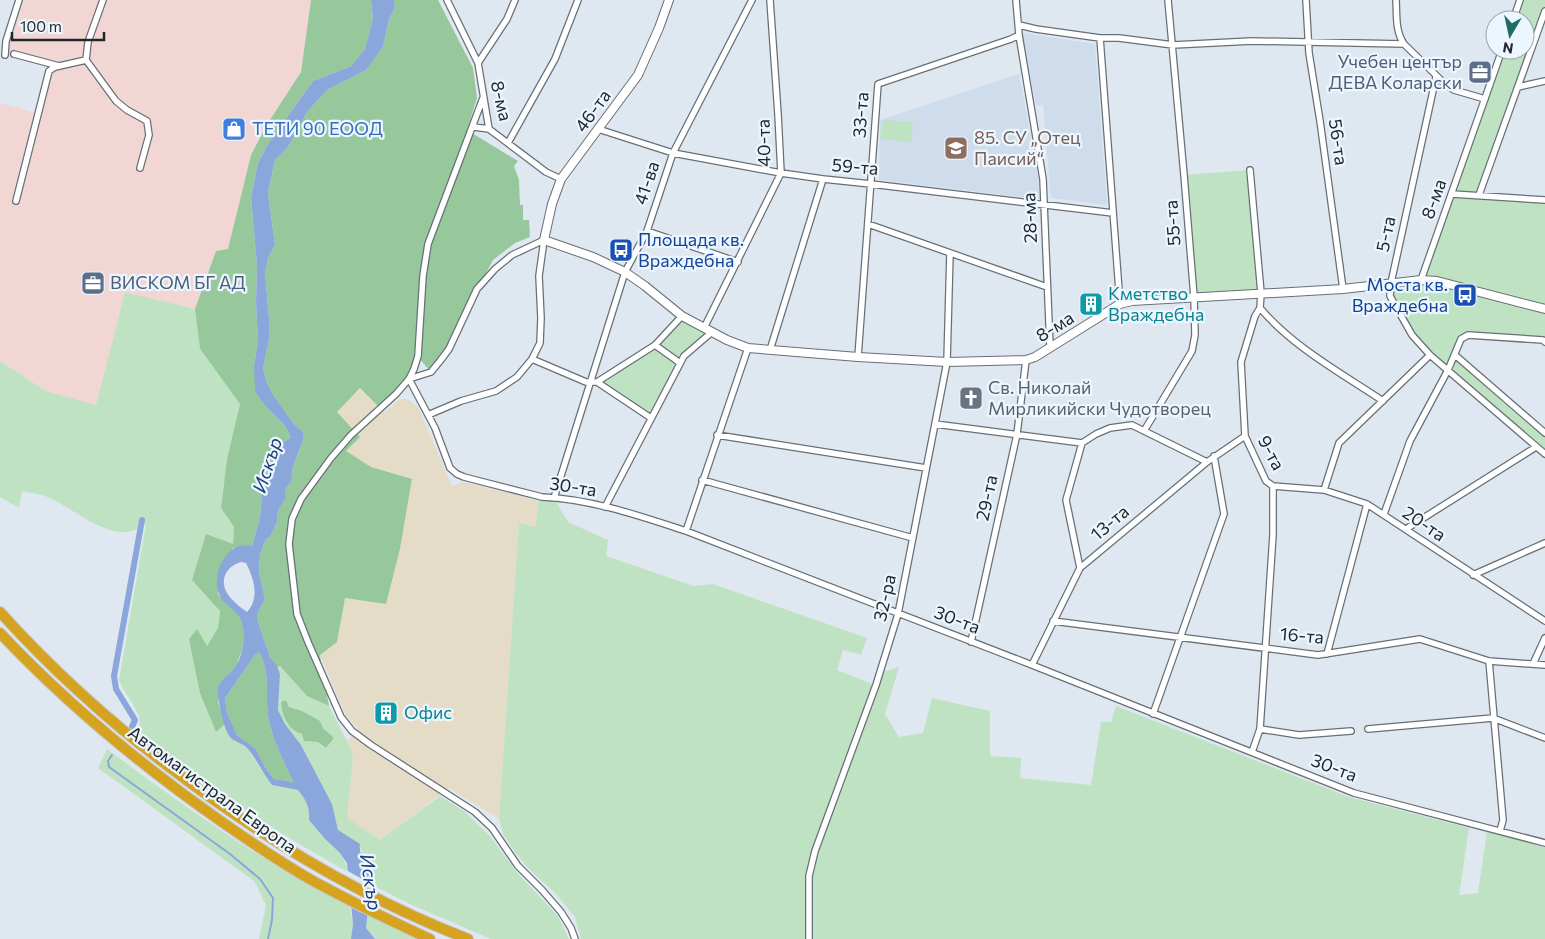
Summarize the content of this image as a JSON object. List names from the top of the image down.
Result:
{
  "streets": {
    "highway": ["Автомагистрала Европа"],
    "street": [
      "8-ма",
      "46-та",
      "33-та",
      "56-та",
      "40-та",
      "59-та",
      "41-ва",
      "28-ма",
      "55-та",
      "5-та",
      "9-та",
      "30-та",
      "29-та",
      "13-та",
      "20-та",
      "32-ра",
      "16-та"
    ]
  },
  "crossings": [
    ["8-ма", "46-та"],
    ["8-ма", "33-та"],
    ["8-ма", "56-та"],
    ["8-ма", "40-та"],
    ["8-ма", "41-ва"],
    ["8-ма", "28-ма"],
    ["8-ма", "55-та"],
    ["8-ма", "5-та"],
    ["8-ма", "9-та"],
    ["8-ма", "29-та"],
    ["8-ма", "32-ра"],
    ["46-та", "59-та"],
    ["33-та", "59-та"],
    ["33-та", "28-ма"],
    ["40-та", "59-та"],
    ["40-та", "30-та"],
    ["59-та", "41-ва"],
    ["59-та", "28-ма"],
    ["41-ва", "30-та"],
    ["9-та", "30-та"],
    ["9-та", "13-та"],
    ["9-та", "20-та"],
    ["9-та", "16-та"],
    ["30-та", "29-та"],
    ["30-та", "13-та"],
    ["30-та", "32-ра"],
    ["13-та", "16-та"]
  ],
  "water": ["Искър"],
  "places": {
    "office": ["Учебен център ДЕВА Коларски", "ВИСКОМ БГ АД"],
    "shop": ["ТЕТИ 90 ЕООД"],
    "school or university": ["85. СУ „Отец Паисий“"],
    "bus stop": ["Площада кв. Враждебна", "Моста кв. Враждебна"],
    "building": ["Кметство Враждебна", "Офис"],
    "church": ["Св. Николай Мирликийски Чудотворец"]
  },
  "scale_bar": "100 m",
  "north": "bottom"
}
